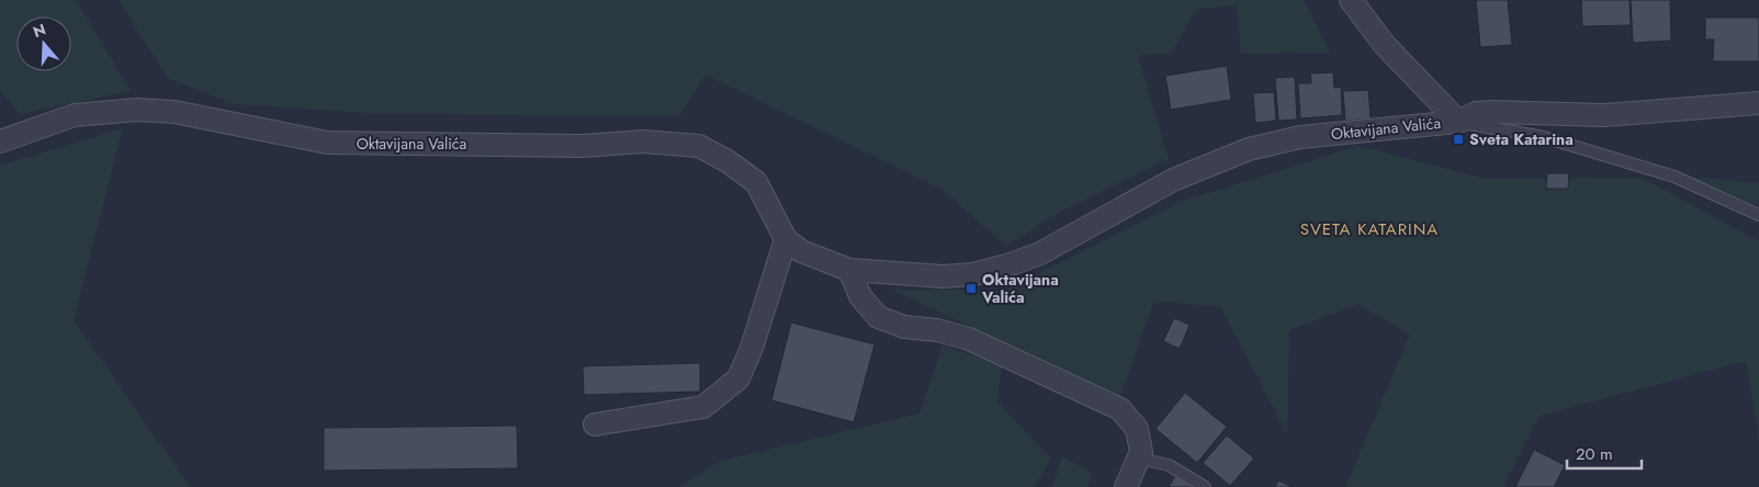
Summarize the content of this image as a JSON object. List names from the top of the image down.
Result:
{
  "streets": {
    "street": ["Oktavijana Valića"]
  },
  "districts": ["SVETA KATARINA"],
  "places": {
    "transit": ["Sveta Katarina", "Oktavijana Valića"]
  },
  "scale_bar": "20 m",
  "north": "top"
}
